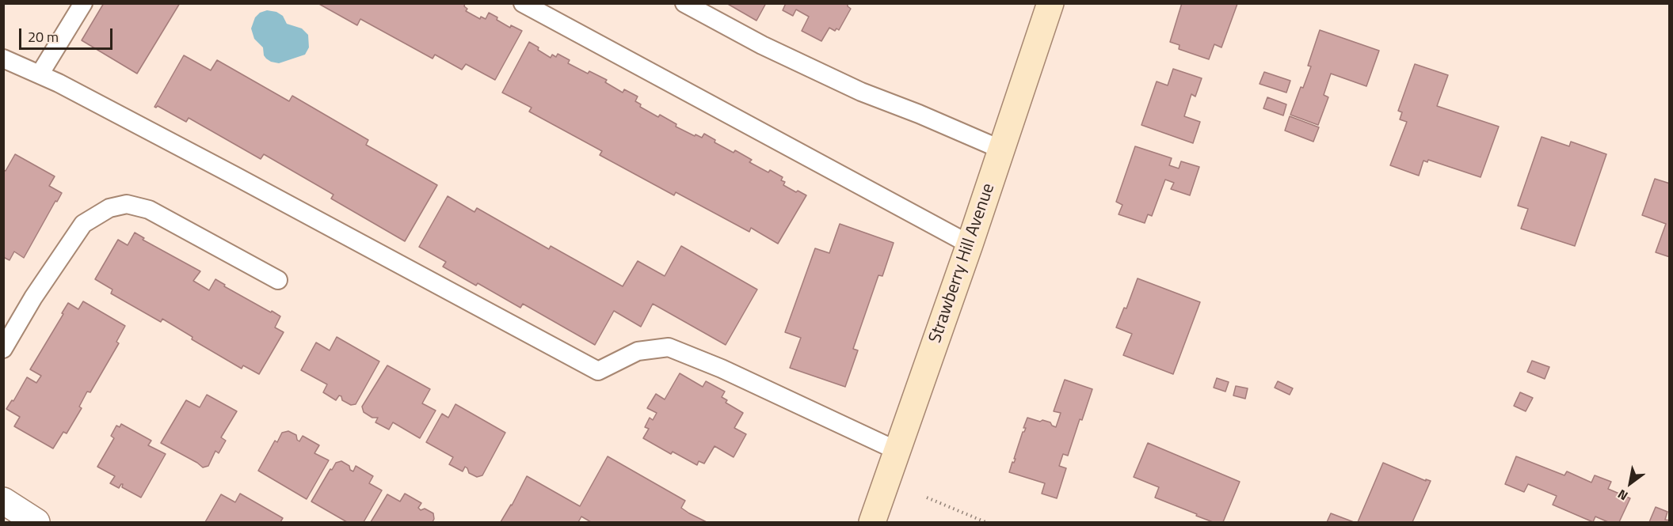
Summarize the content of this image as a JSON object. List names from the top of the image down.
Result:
{
  "streets": {
    "main road": ["Strawberry Hill Avenue"]
  },
  "scale_bar": "20 m",
  "north": "bottom left"
}
